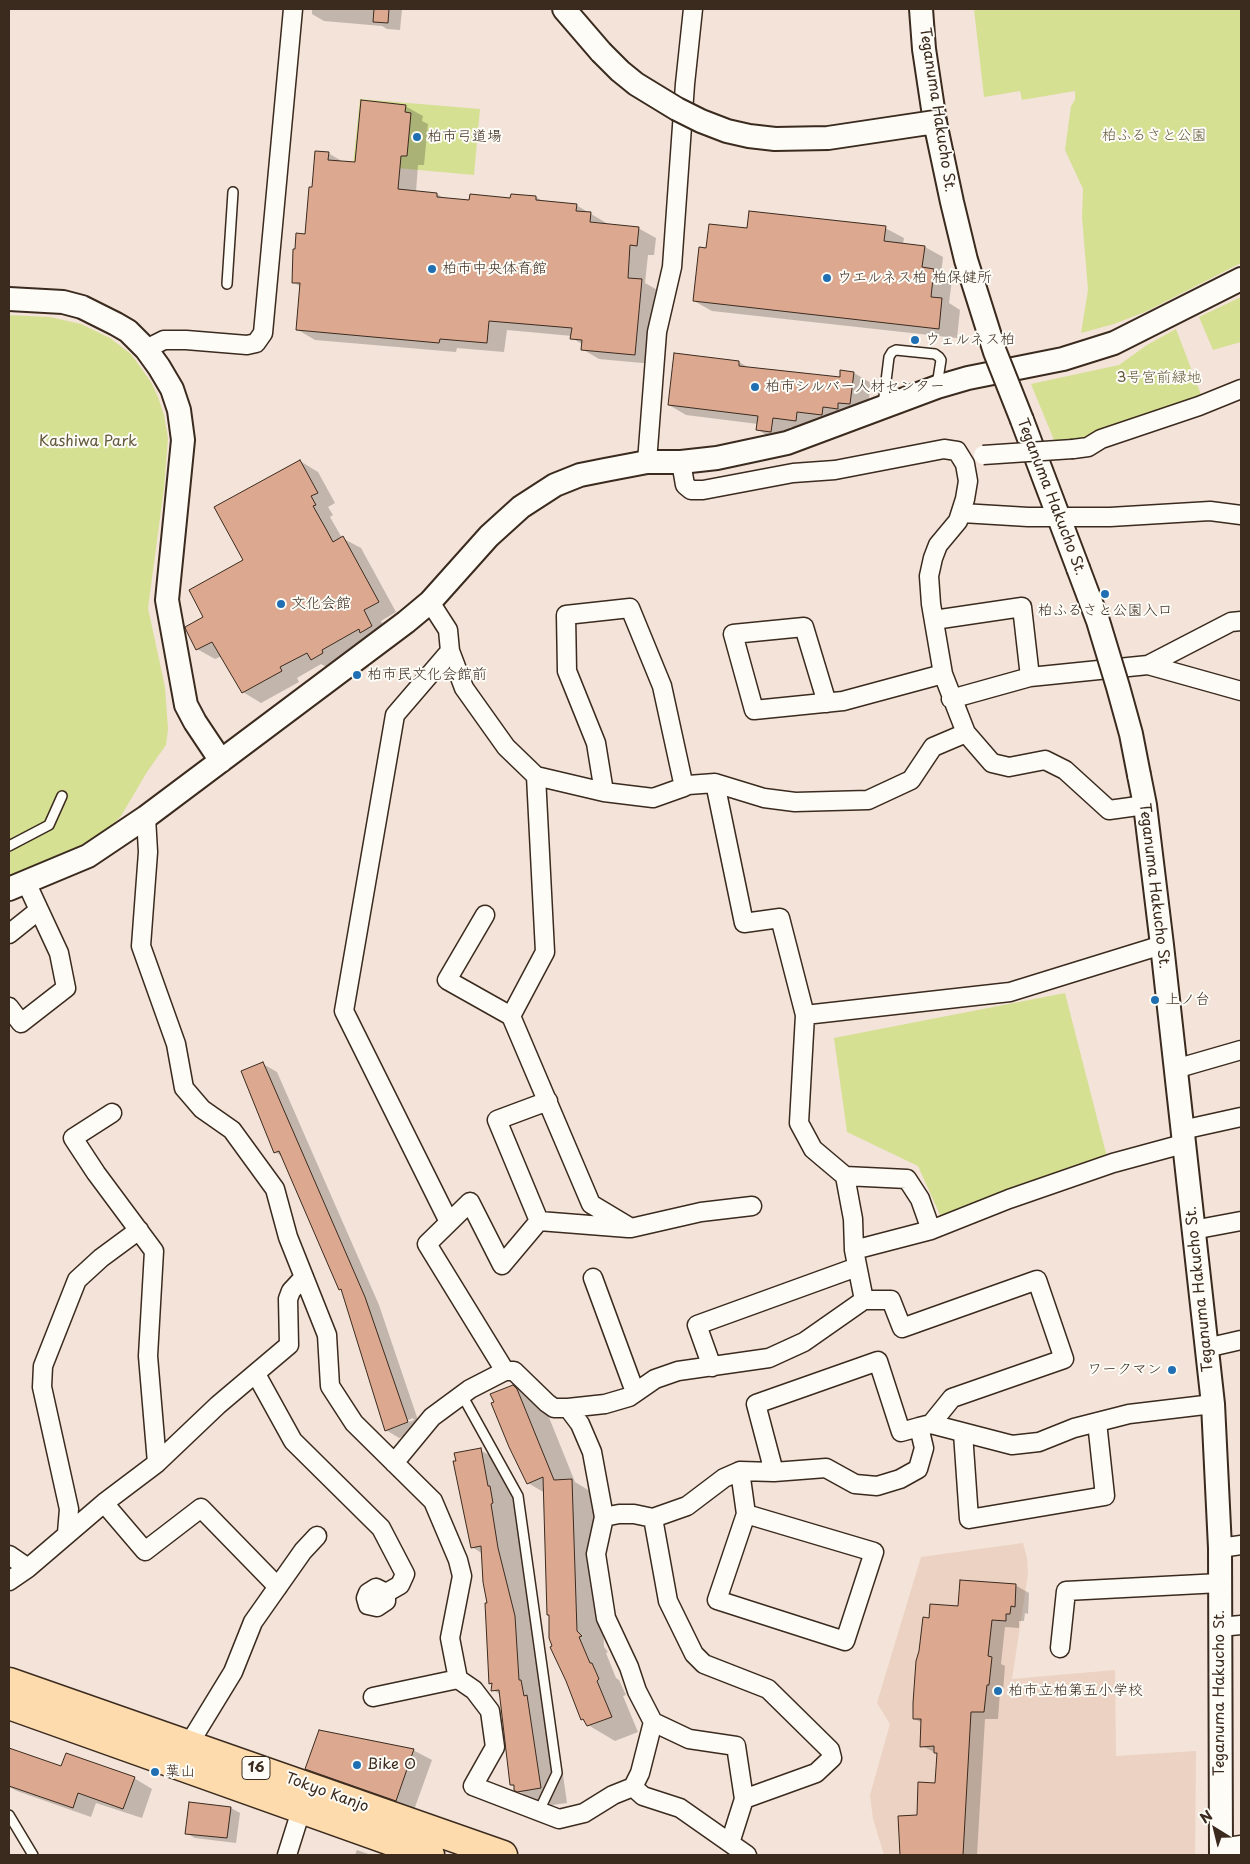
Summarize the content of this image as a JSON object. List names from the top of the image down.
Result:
{
  "streets": {
    "highway": ["16", "Tokyo Kanjo"],
    "street": ["Teganuma Hakucho St."]
  },
  "parks": ["柏ふるさと公園", "3号宮前緑地", "Kashiwa Park"],
  "places": [
    "柏市弓道場",
    "柏市中央体育館",
    "ウエルネス柏 柏保健所",
    "ウェルネス柏",
    "柏市シルバー人材センター",
    "柏ふるさと公園入口",
    "文化会館",
    "柏市民文化会館前",
    "上ノ台",
    "ワークマン",
    "柏市立柏第五小学校",
    "Bike O",
    "葉山"
  ],
  "north": "top left"
}
